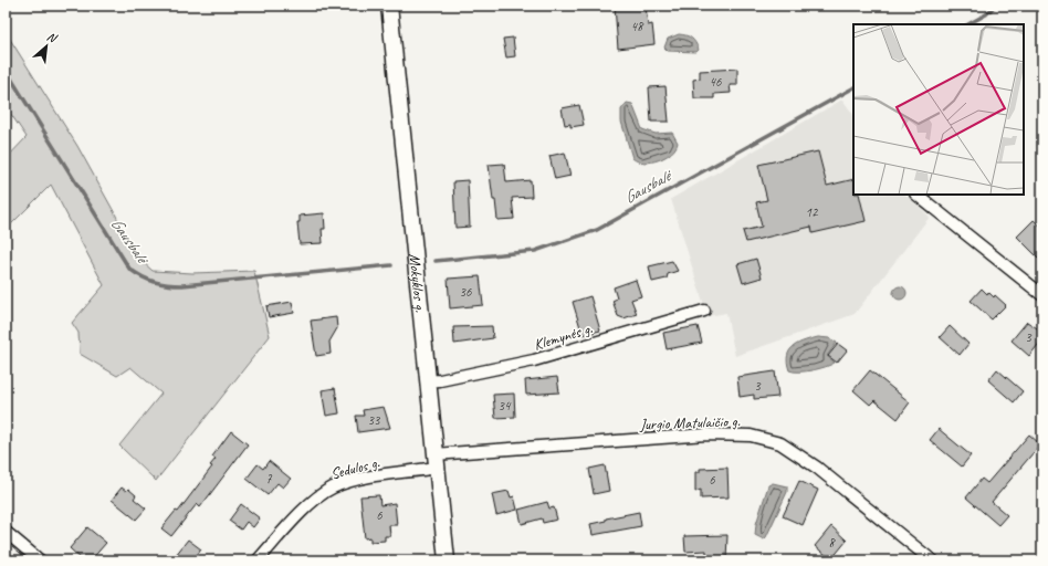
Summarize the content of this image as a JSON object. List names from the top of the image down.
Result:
{
  "streets": {
    "main road": ["Mokyklos g."],
    "street": ["Klemynės g.", "Jurgio Matulaičio g.", "Sedulos g."]
  },
  "crossings": [
    ["Mokyklos g.", "Klemynės g."],
    ["Mokyklos g.", "Jurgio Matulaičio g."],
    ["Mokyklos g.", "Sedulos g."],
    ["Jurgio Matulaičio g.", "Sedulos g."]
  ],
  "water": ["Gausbalė"],
  "house_numbers": [
    "48",
    "46",
    "12",
    "36",
    "3",
    "3",
    "34",
    "33",
    "7",
    "6",
    "6",
    "8"
  ],
  "north": "top right"
}
